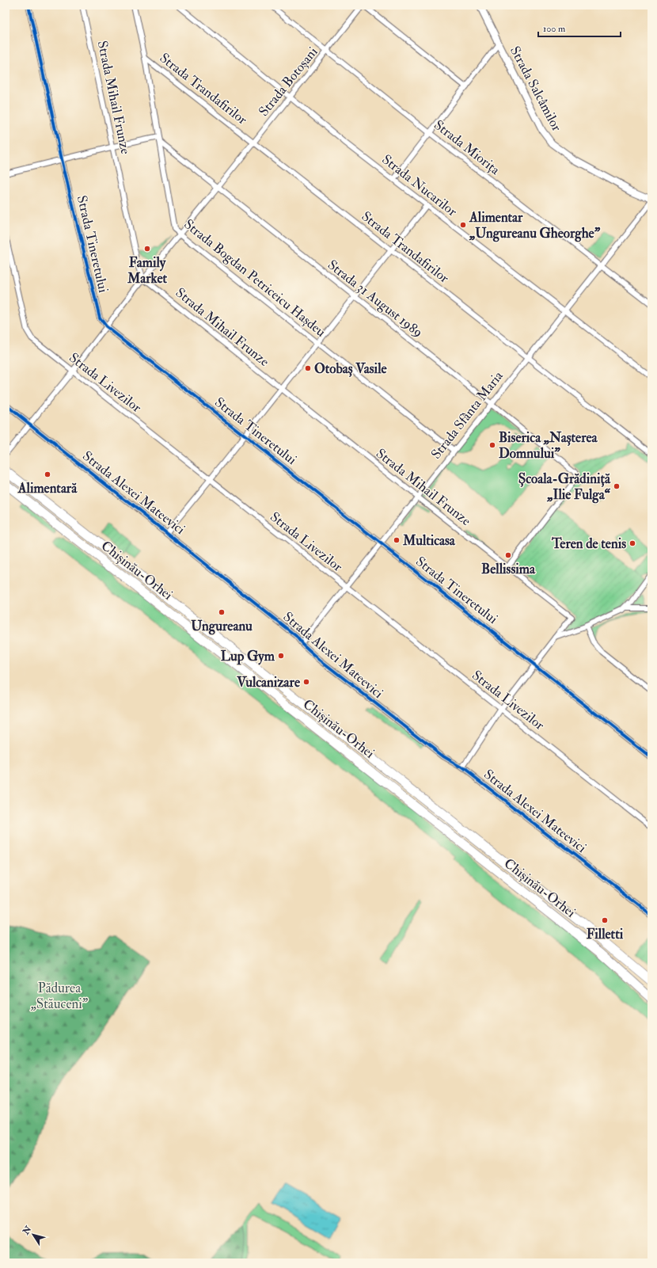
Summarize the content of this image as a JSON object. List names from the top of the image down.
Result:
{
  "streets": {
    "highway": ["Chișinău-Orhei"],
    "street": [
      "Strada Botoșani",
      "Strada Trandafirilor",
      "Strada Salcâmilor",
      "Strada Mihail Frunze",
      "Strada Miorița",
      "Strada Nucarilor",
      "Strada Tineretului",
      "Strada Bogdan Petriceicu Hașdeu",
      "Strada 31 August 1989",
      "Strada Livezilor",
      "Strada Sfânta Maria",
      "Strada Alexei Mateevici"
    ]
  },
  "crossings": [
    ["Strada Botoșani", "Strada Trandafirilor"],
    ["Strada Botoșani", "Strada Mihail Frunze"],
    ["Strada Botoșani", "Strada Miorița"],
    ["Strada Botoșani", "Strada Nucarilor"],
    ["Strada Botoșani", "Strada Tineretului"],
    ["Strada Botoșani", "Strada Bogdan Petriceicu Hașdeu"],
    ["Strada Botoșani", "Strada 31 August 1989"],
    ["Strada Botoșani", "Strada Livezilor"],
    ["Strada Botoșani", "Strada Alexei Mateevici"],
    ["Strada Trandafirilor", "Strada Bogdan Petriceicu Hașdeu"],
    ["Strada Trandafirilor", "Strada Sfânta Maria"],
    ["Strada Salcâmilor", "Strada Sfânta Maria"],
    ["Strada Mihail Frunze", "Strada 31 August 1989"],
    ["Strada Mihail Frunze", "Strada Sfânta Maria"],
    ["Strada Miorița", "Strada Sfânta Maria"],
    ["Strada Nucarilor", "Strada Sfânta Maria"],
    ["Strada Tineretului", "Strada Sfânta Maria"],
    ["Strada Bogdan Petriceicu Hașdeu", "Strada 31 August 1989"],
    ["Strada Bogdan Petriceicu Hașdeu", "Strada Sfânta Maria"],
    ["Strada 31 August 1989", "Strada Sfânta Maria"],
    ["Strada Livezilor", "Strada Sfânta Maria"],
    ["Strada Sfânta Maria", "Strada Alexei Mateevici"]
  ],
  "parks": ["Pădurea „Stăuceni”"],
  "places": [
    "Alimentar „Ungureanu Gheorghe”",
    "Family Market",
    "Otobaș Vasile",
    "Biserica „Nașterea Domnului”",
    "Alimentară",
    "Școala-Grădiniță „Ilie Fulga“",
    "Multicasa",
    "Teren de tenis",
    "Bellissima",
    "Ungureanu",
    "Lup Gym",
    "Vulcanizare",
    "Filletti"
  ],
  "scale_bar": "100 m",
  "north": "top left"
}
